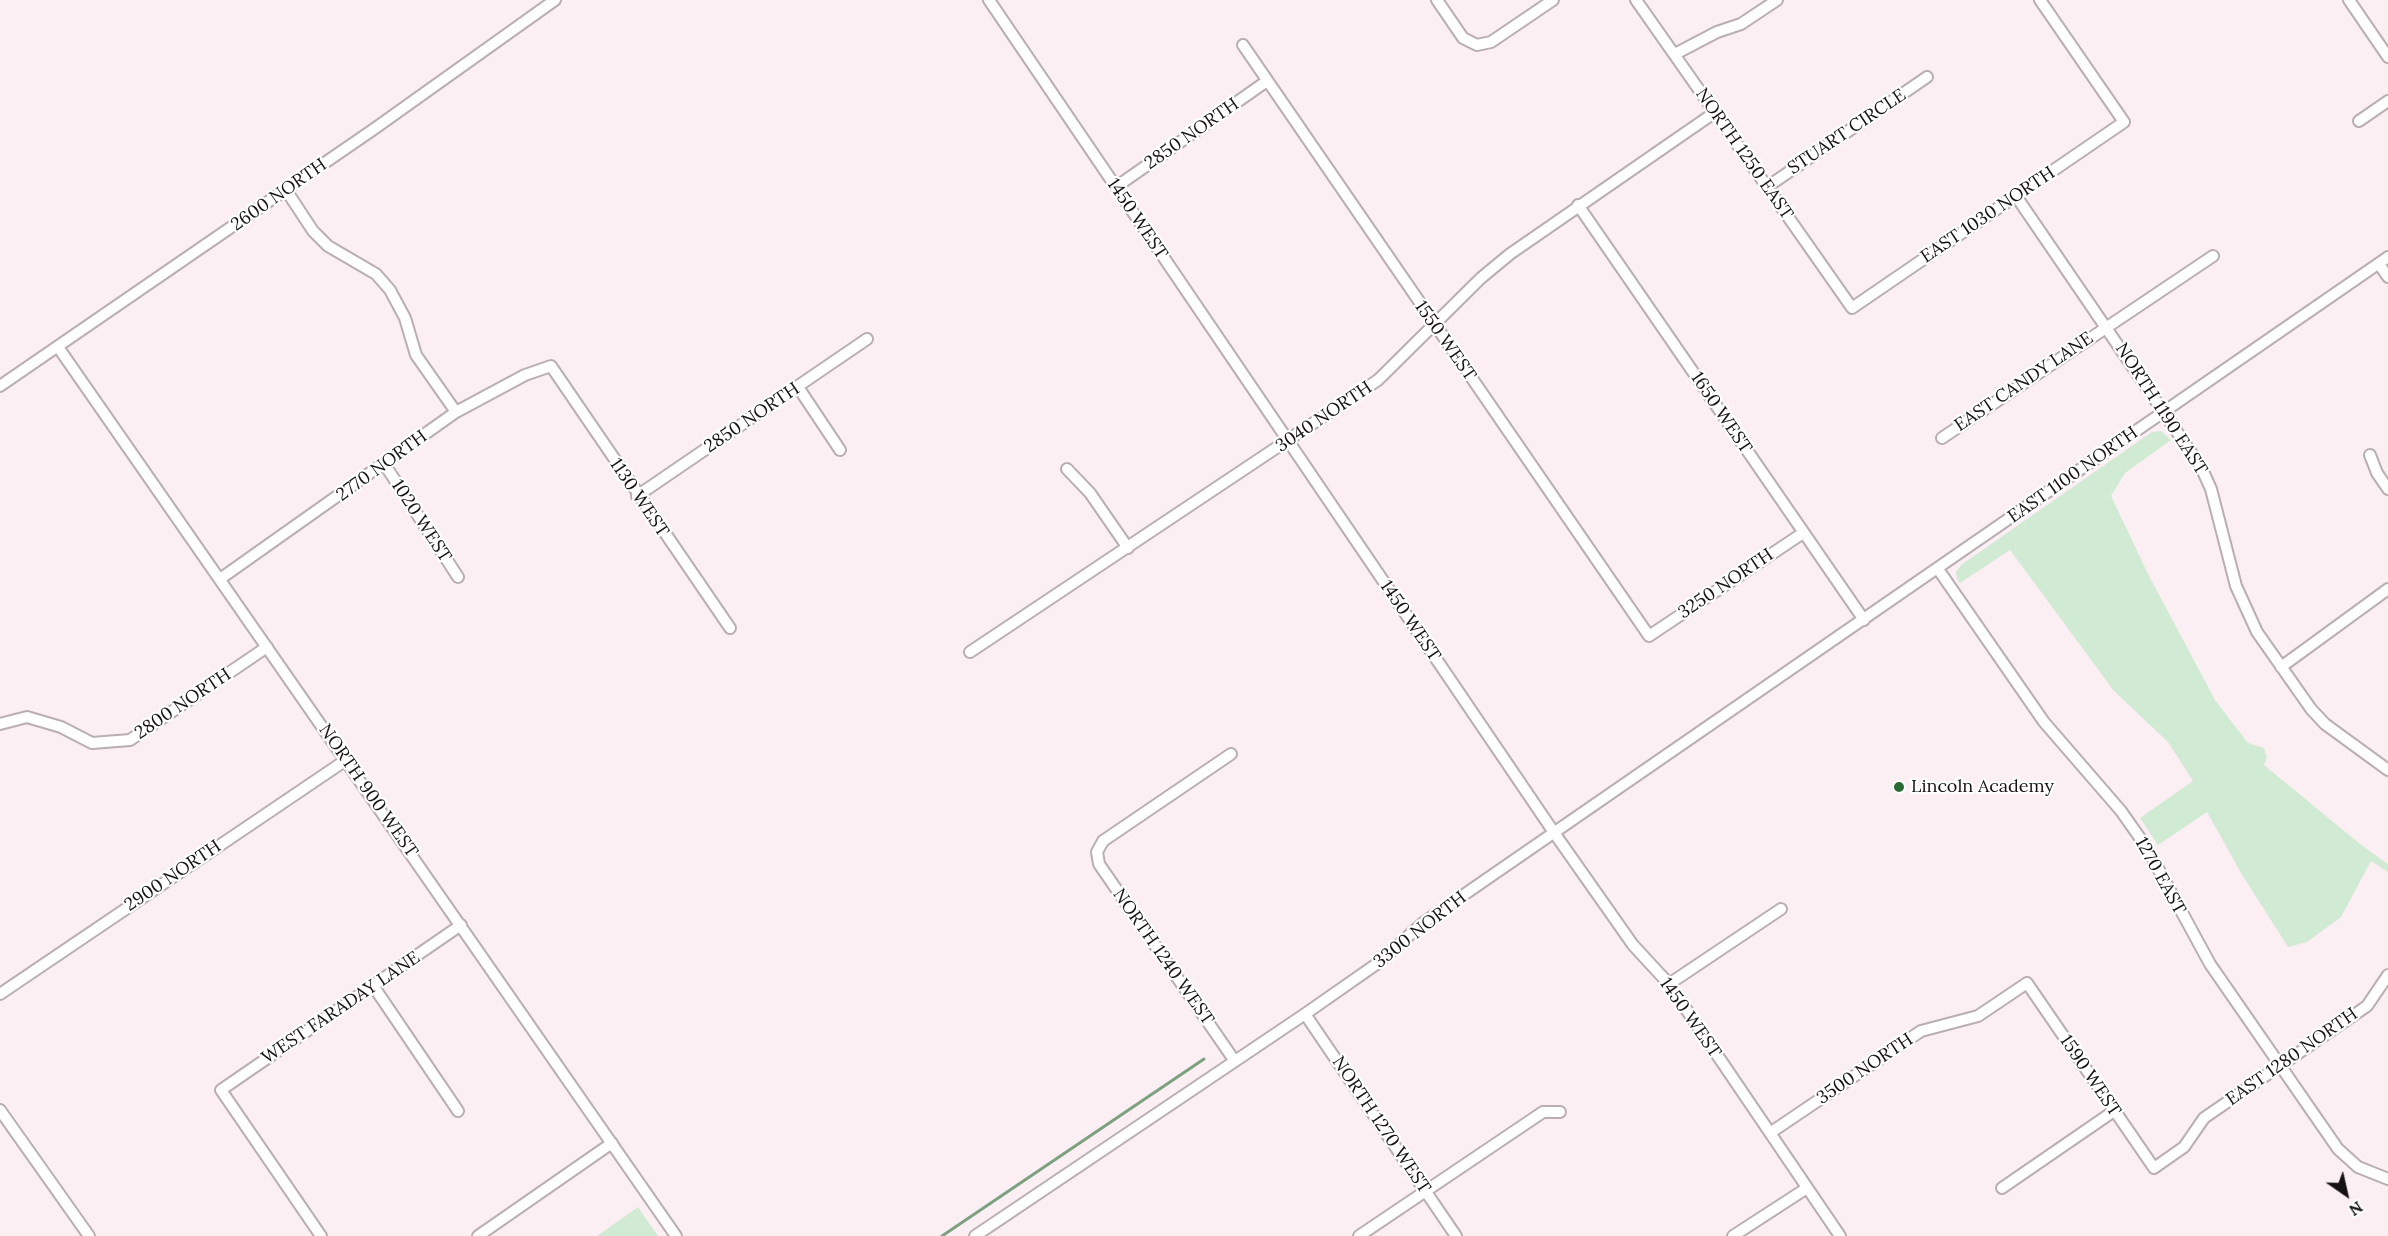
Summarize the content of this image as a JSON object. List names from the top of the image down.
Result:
{
  "streets": {
    "street": [
      "STUART CIRCLE",
      "2850 NORTH",
      "NORTH 1250 EAST",
      "2600 NORTH",
      "EAST 1030 NORTH",
      "1450 WEST",
      "1550 WEST",
      "EAST CANDY LANE",
      "NORTH 1190 EAST",
      "1650 WEST",
      "3040 NORTH",
      "2770 NORTH",
      "EAST 1100 NORTH",
      "1130 WEST",
      "1020 WEST",
      "3250 NORTH",
      "2800 NORTH",
      "NORTH 900 WEST",
      "2900 NORTH",
      "1270 EAST",
      "3300 NORTH",
      "NORTH 1240 WEST",
      "WEST FARADAY LANE",
      "EAST 1280 NORTH",
      "3500 NORTH",
      "1590 WEST",
      "NORTH 1270 WEST"
    ]
  },
  "crossings": [
    ["STUART CIRCLE", "NORTH 1250 EAST"],
    ["2850 NORTH", "1450 WEST"],
    ["2850 NORTH", "1550 WEST"],
    ["2850 NORTH", "1130 WEST"],
    ["NORTH 1250 EAST", "EAST 1030 NORTH"],
    ["NORTH 1250 EAST", "3040 NORTH"],
    ["2600 NORTH", "NORTH 900 WEST"],
    ["EAST 1030 NORTH", "NORTH 1190 EAST"],
    ["1450 WEST", "3040 NORTH"],
    ["1450 WEST", "3300 NORTH"],
    ["1450 WEST", "3500 NORTH"],
    ["1550 WEST", "3040 NORTH"],
    ["1550 WEST", "3250 NORTH"],
    ["EAST CANDY LANE", "NORTH 1190 EAST"],
    ["NORTH 1190 EAST", "EAST 1100 NORTH"],
    ["1650 WEST", "3040 NORTH"],
    ["1650 WEST", "EAST 1100 NORTH"],
    ["1650 WEST", "3250 NORTH"],
    ["1650 WEST", "3300 NORTH"],
    ["2770 NORTH", "1130 WEST"],
    ["2770 NORTH", "1020 WEST"],
    ["2770 NORTH", "NORTH 900 WEST"],
    ["EAST 1100 NORTH", "1270 EAST"],
    ["EAST 1100 NORTH", "3300 NORTH"],
    ["2800 NORTH", "NORTH 900 WEST"],
    ["NORTH 900 WEST", "2900 NORTH"],
    ["NORTH 900 WEST", "WEST FARADAY LANE"],
    ["1270 EAST", "EAST 1280 NORTH"],
    ["3300 NORTH", "NORTH 1240 WEST"],
    ["3300 NORTH", "NORTH 1270 WEST"],
    ["EAST 1280 NORTH", "1590 WEST"],
    ["3500 NORTH", "1590 WEST"]
  ],
  "places": ["Lincoln Academy"],
  "north": "bottom right"
}
